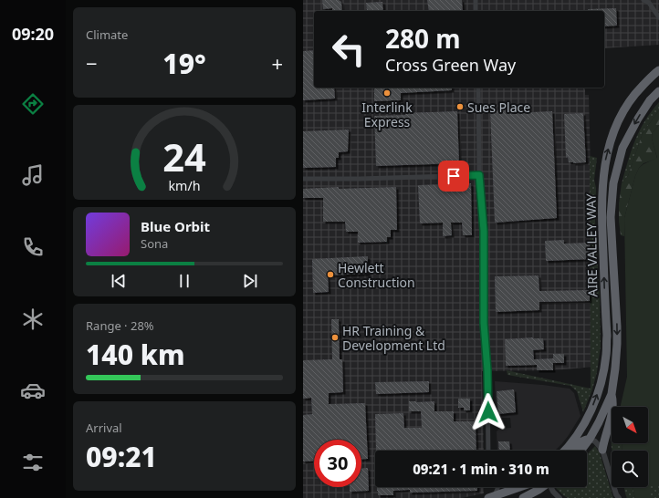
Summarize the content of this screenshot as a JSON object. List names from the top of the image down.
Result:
{
  "streets": {
    "highway": ["AIRE VALLEY WAY"]
  },
  "places": [
    "Interlink Express",
    "Sues Place",
    "Hewlett Construction",
    "HR Training & Development Ltd"
  ],
  "north": "bottom right",
  "page": {
    "tabs": "09:20",
    "tile": [
      "Climate",
      ["Range · 28%", "140 km"],
      ["Arrival", "09:21"]
    ],
    "turn": ["280 m", "Cross Green Way"],
    "heat": ["−", "19°", "+"],
    "song": ["Blue Orbit", "Sona"],
    "limit": "30",
    "trip": "09:21 · 1 min · 310 m",
    "gauge": ["24", "km/h"]
  }
}
